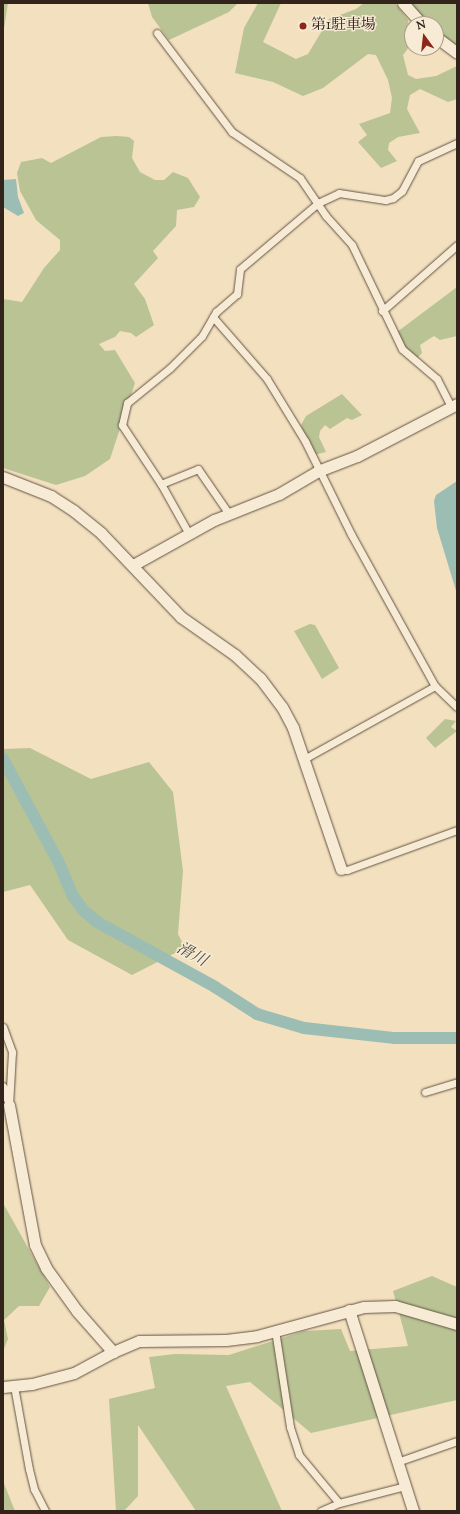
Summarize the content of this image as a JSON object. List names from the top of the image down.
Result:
{
  "water": ["滑川"],
  "places": ["第1駐車場"],
  "north": "top"
}
